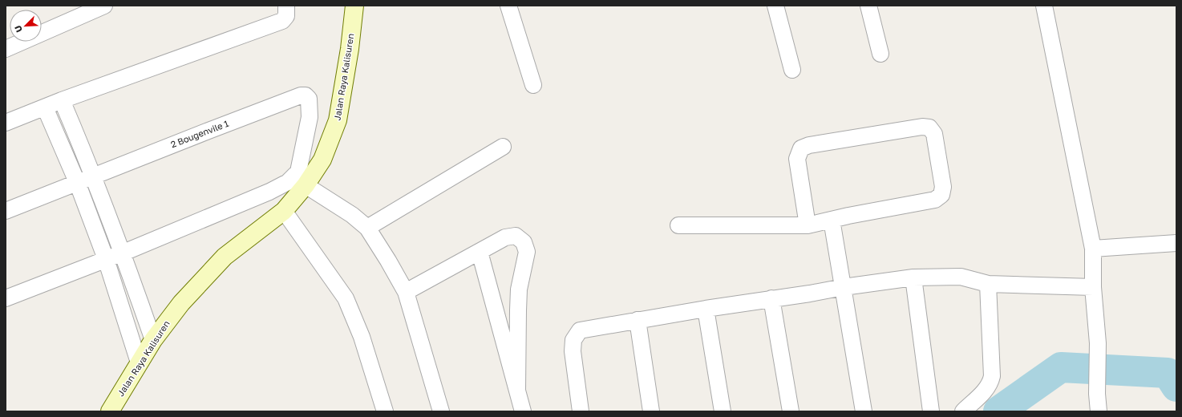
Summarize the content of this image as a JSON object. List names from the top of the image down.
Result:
{
  "streets": {
    "main road": ["Jalan Raya Kalisuren"],
    "street": ["2 Bougenvile 1"]
  },
  "north": "bottom left"
}
